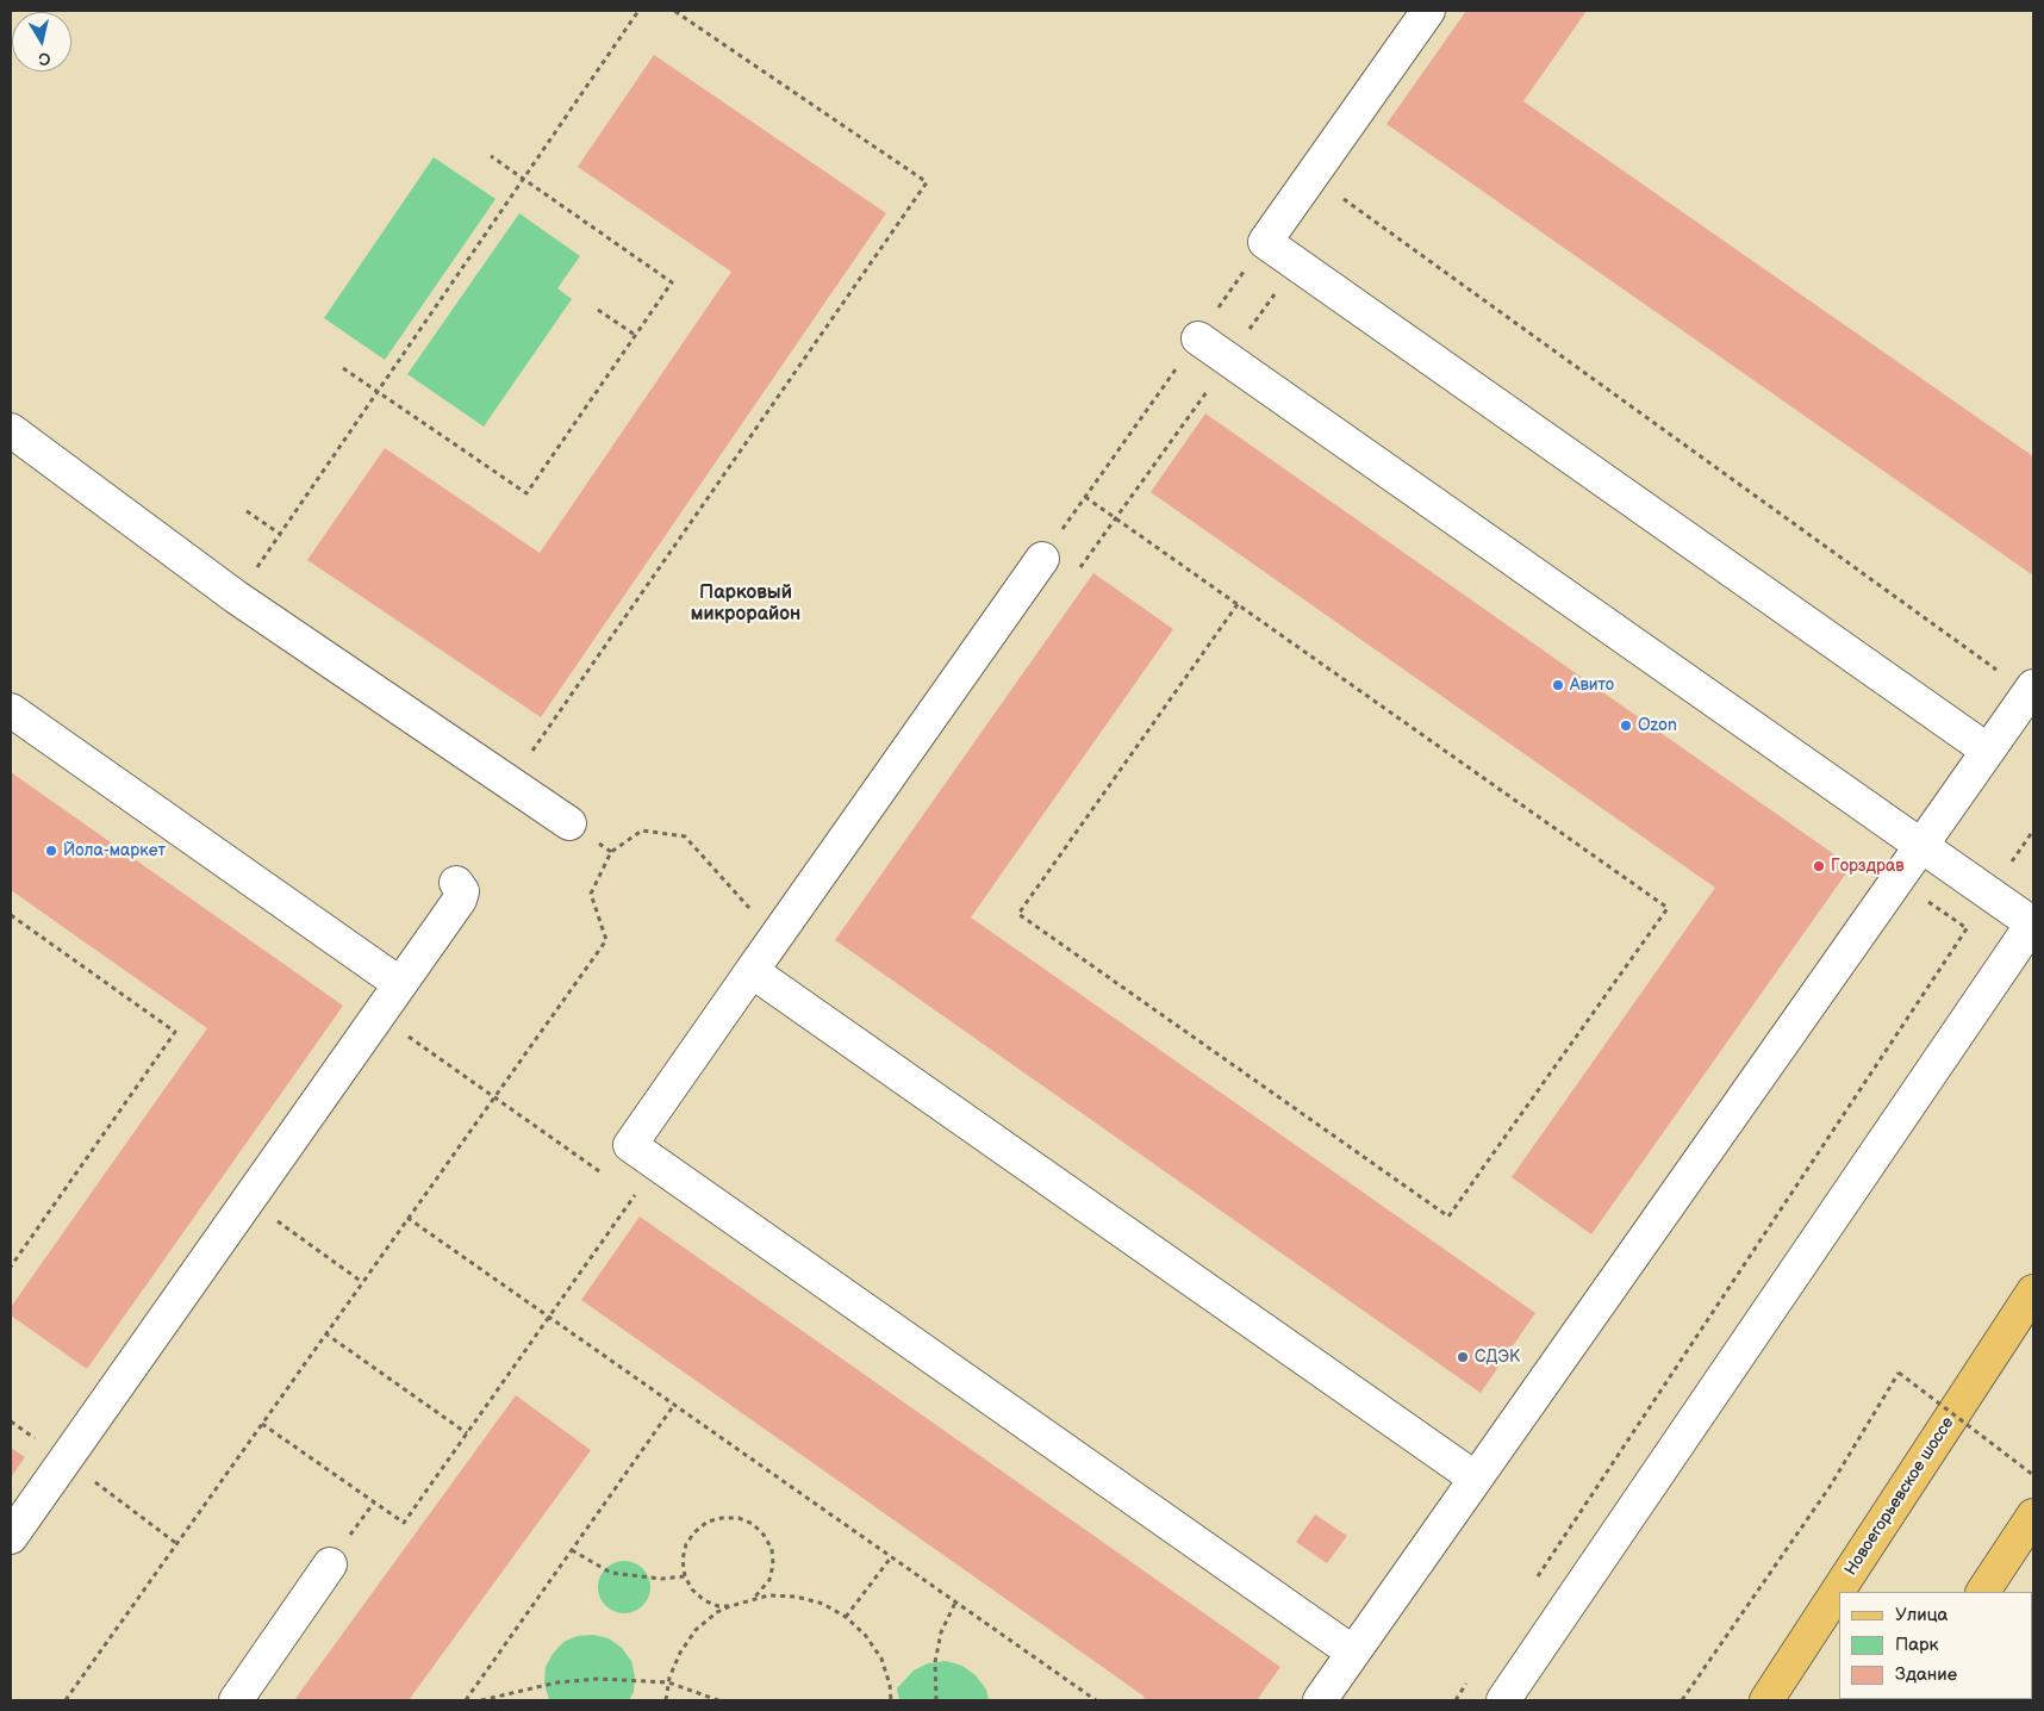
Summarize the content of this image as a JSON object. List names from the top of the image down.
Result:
{
  "streets": {
    "main road": ["Новоегорьевское шоссе"]
  },
  "districts": ["Парковый микрорайон"],
  "places": [
    "Авито",
    "Ozon",
    "Йола-маркет",
    "Горздрав",
    "СДЭК"
  ],
  "legend": ["Улица", "Парк", "Здание"],
  "north": "bottom"
}
